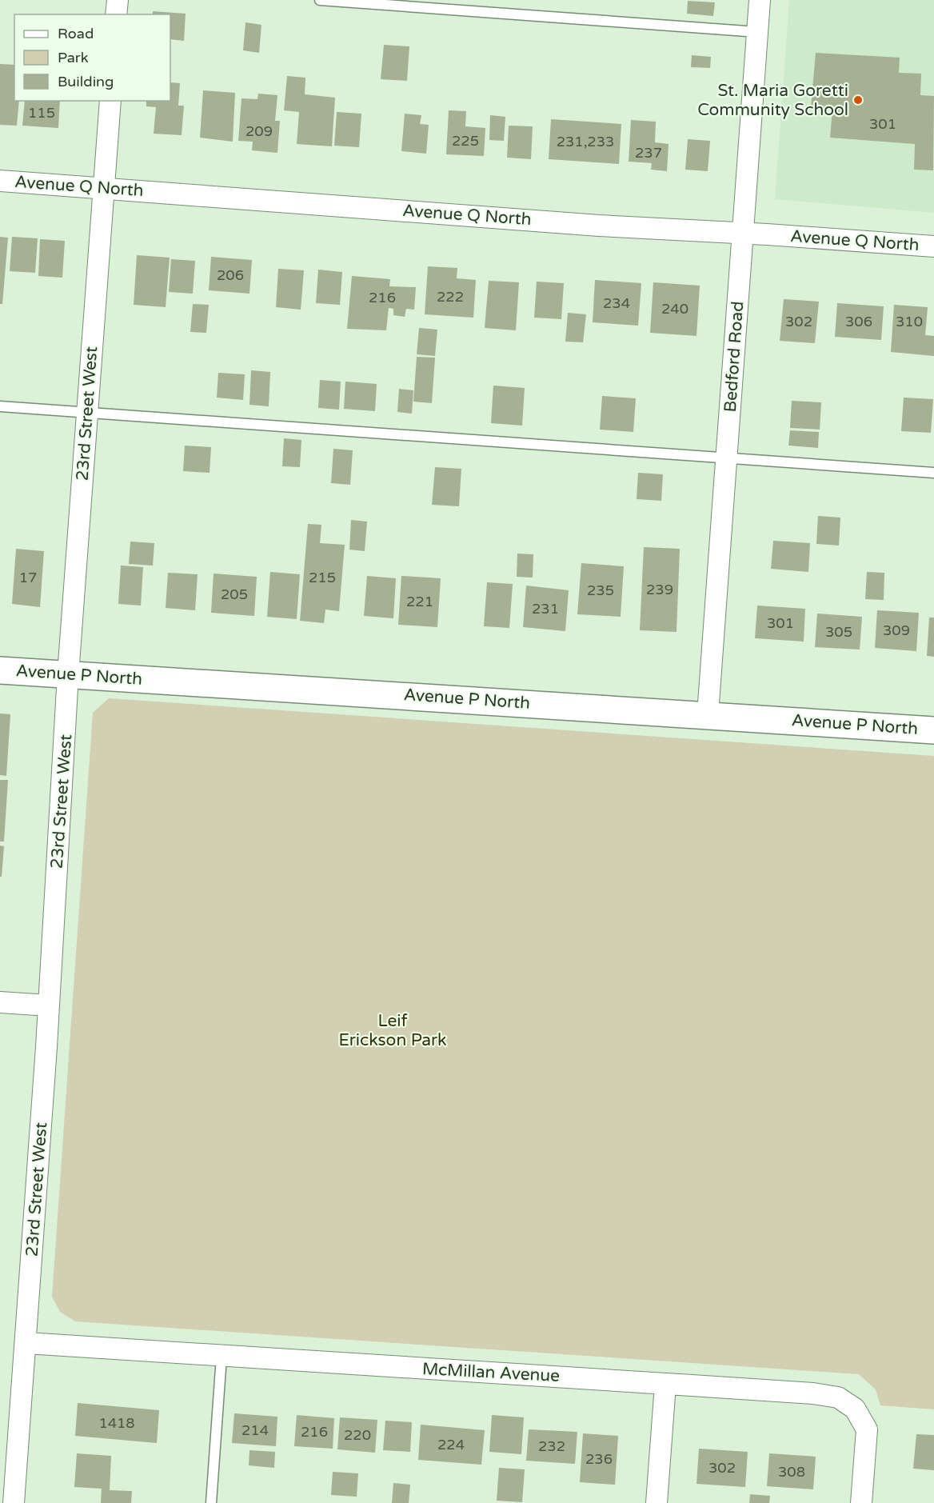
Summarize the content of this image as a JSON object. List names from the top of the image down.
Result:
{
  "streets": {
    "main road": ["Avenue P North"],
    "street": [
      "Avenue Q North",
      "Bedford Road",
      "23rd Street West",
      "McMillan Avenue"
    ]
  },
  "crossings": [
    ["Avenue Q North", "Bedford Road"],
    ["Avenue Q North", "23rd Street West"],
    ["Bedford Road", "Avenue P North"],
    ["23rd Street West", "Avenue P North"],
    ["23rd Street West", "McMillan Avenue"]
  ],
  "parks": ["Leif Erickson Park"],
  "places": ["St. Maria Goretti Community School"],
  "house_numbers": [
    "115",
    "301",
    "209",
    "225",
    "231,233",
    "237",
    "206",
    "222",
    "216",
    "234",
    "240",
    "302",
    "306",
    "310",
    "17",
    "215",
    "239",
    "235",
    "205",
    "221",
    "231",
    "301",
    "309",
    "305",
    "1418",
    "214",
    "216",
    "220",
    "224",
    "232",
    "236",
    "302",
    "308"
  ],
  "legend": ["Road", "Park", "Building"]
}
